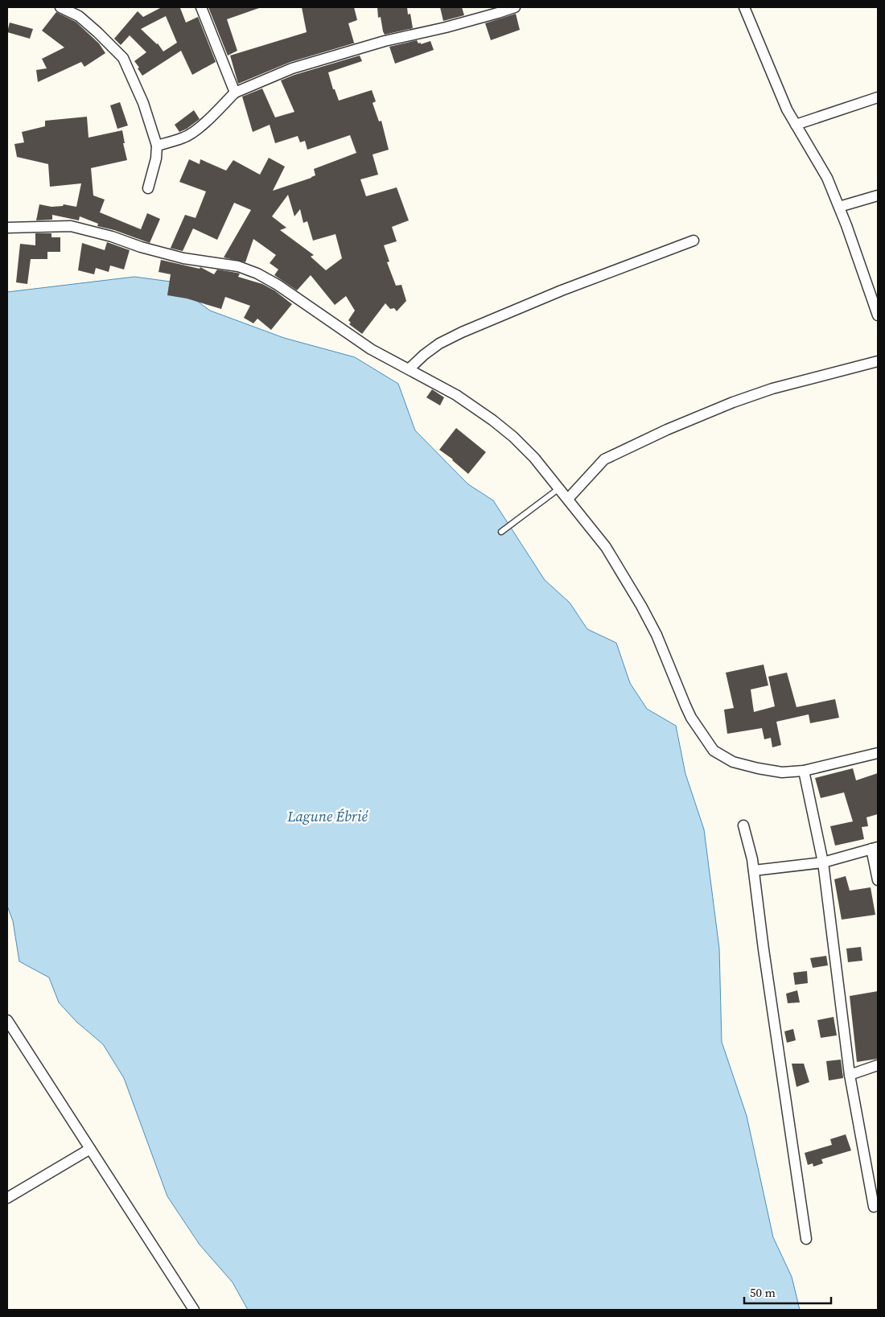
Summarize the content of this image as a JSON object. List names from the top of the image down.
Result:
{
  "water": ["Lagune Ébrié"],
  "scale_bar": "50 m"
}
